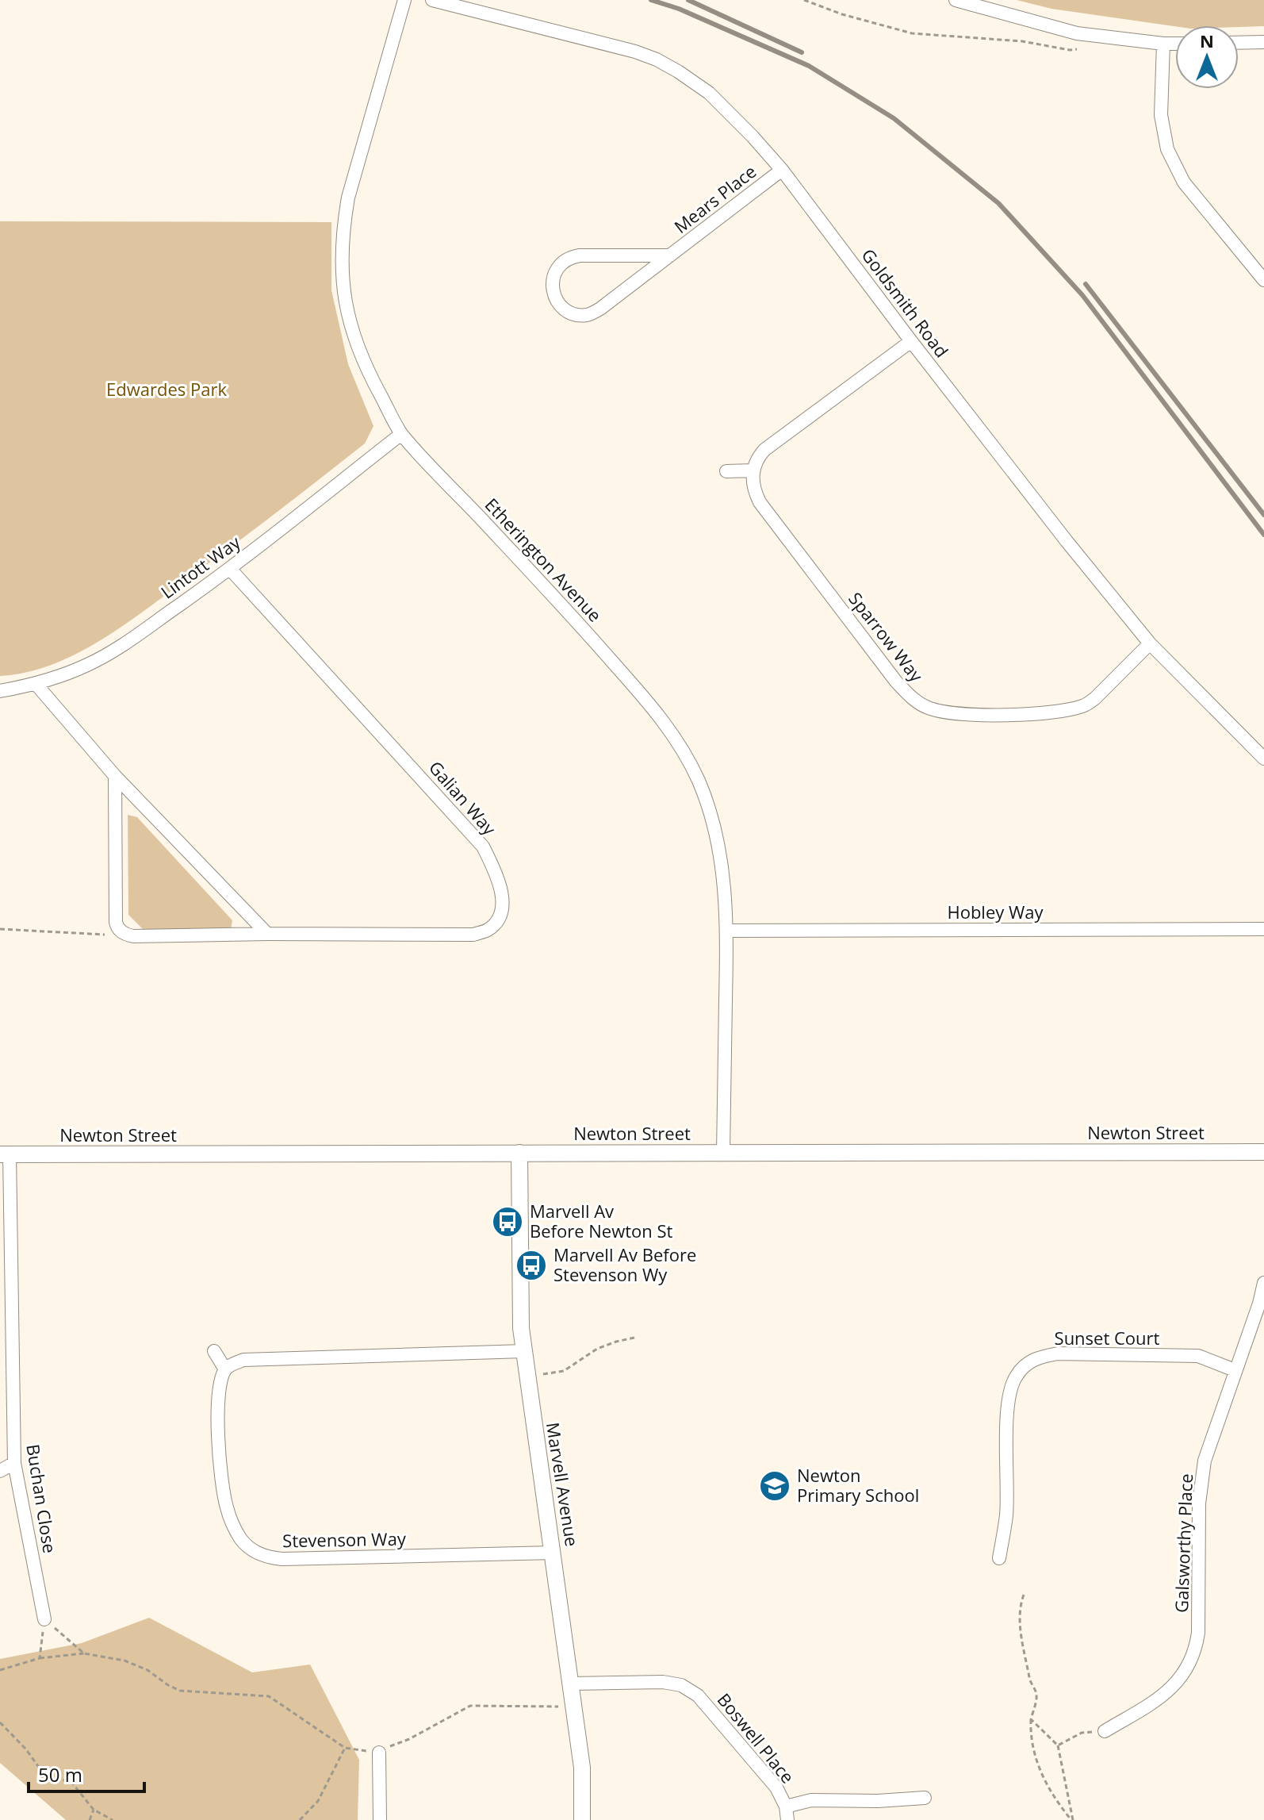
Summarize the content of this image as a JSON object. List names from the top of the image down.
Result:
{
  "streets": {
    "street": [
      "Mears Place",
      "Goldsmith Road",
      "Etherington Avenue",
      "Lintott Way",
      "Sparrow Way",
      "Galian Way",
      "Hobley Way",
      "Newton Street",
      "Sunset Court",
      "Marvell Avenue",
      "Buchan Close",
      "Stevenson Way",
      "Galsworthy Place",
      "Boswell Place"
    ]
  },
  "crossings": [
    ["Mears Place", "Goldsmith Road"],
    ["Goldsmith Road", "Sparrow Way"],
    ["Etherington Avenue", "Lintott Way"],
    ["Etherington Avenue", "Hobley Way"],
    ["Etherington Avenue", "Newton Street"],
    ["Lintott Way", "Galian Way"],
    ["Newton Street", "Marvell Avenue"],
    ["Newton Street", "Buchan Close"],
    ["Sunset Court", "Galsworthy Place"],
    ["Marvell Avenue", "Stevenson Way"],
    ["Marvell Avenue", "Boswell Place"]
  ],
  "parks": ["Edwardes Park"],
  "places": {
    "bus stop": ["Marvell Av Before Newton St", "Marvell Av Before Stevenson Wy"],
    "school or university": ["Newton Primary School"]
  },
  "scale_bar": "50 m",
  "north": "top"
}
